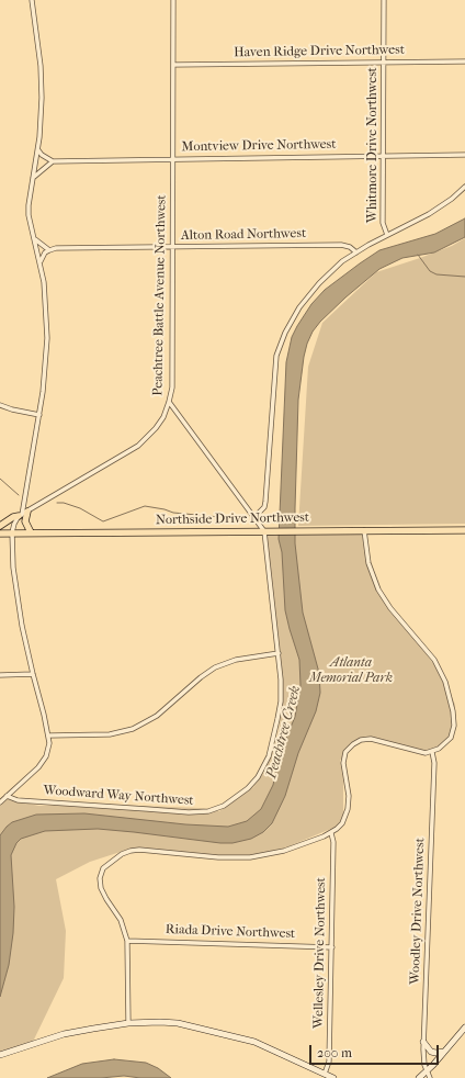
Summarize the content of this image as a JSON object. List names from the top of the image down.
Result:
{
  "streets": {
    "main road": ["Northside Drive Northwest"],
    "street": [
      "Haven Ridge Drive Northwest",
      "Whitmore Drive Northwest",
      "Montview Drive Northwest",
      "Alton Road Northwest",
      "Peachtree Battle Avenue Northwest",
      "Woodward Way Northwest",
      "Woodley Drive Northwest",
      "Riada Drive Northwest",
      "Wellesley Drive Northwest"
    ]
  },
  "crossings": [
    ["Haven Ridge Drive Northwest", "Whitmore Drive Northwest"],
    ["Haven Ridge Drive Northwest", "Peachtree Battle Avenue Northwest"],
    ["Whitmore Drive Northwest", "Montview Drive Northwest"],
    ["Montview Drive Northwest", "Peachtree Battle Avenue Northwest"],
    ["Alton Road Northwest", "Peachtree Battle Avenue Northwest"],
    ["Northside Drive Northwest", "Woodward Way Northwest"],
    ["Riada Drive Northwest", "Wellesley Drive Northwest"]
  ],
  "water": ["Peachtree Creek"],
  "parks": ["Atlanta Memorial Park"],
  "scale_bar": "200 m"
}
